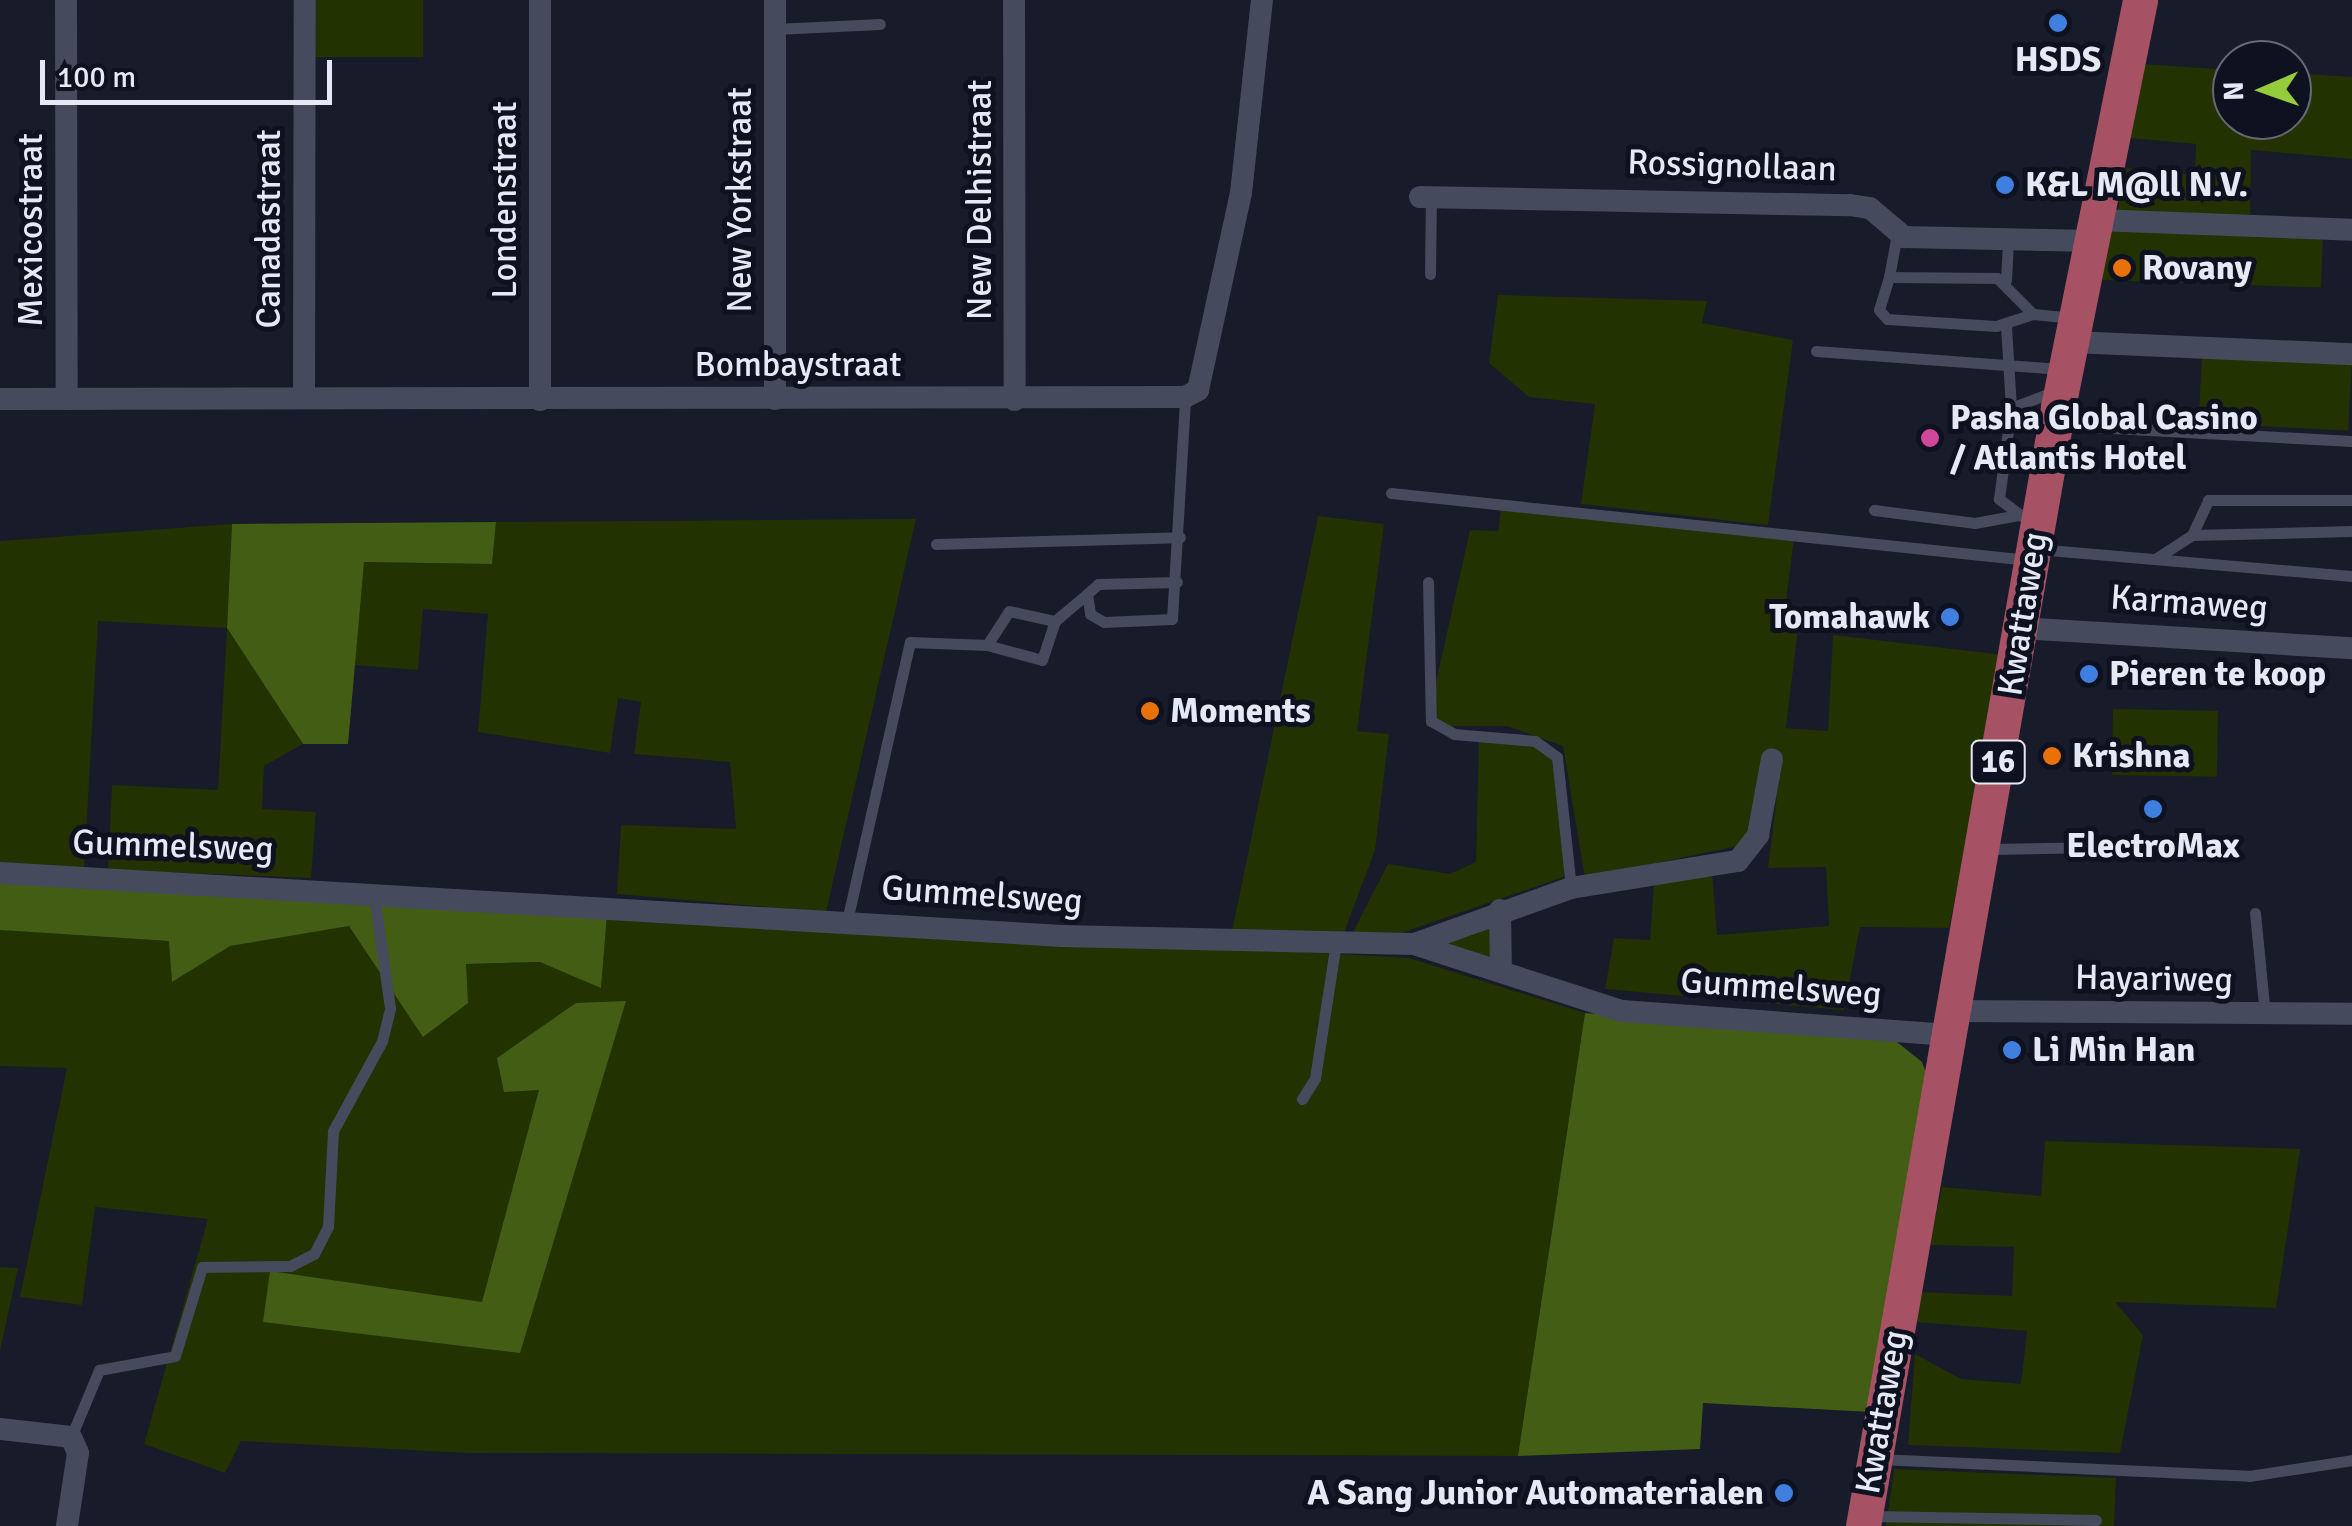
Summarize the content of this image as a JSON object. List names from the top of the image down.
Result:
{
  "streets": {
    "main road": ["Kwattaweg", "16"],
    "street": [
      "Rossignollaan",
      "Londenstraat",
      "New Yorkstraat",
      "New Delhistraat",
      "Canadastraat",
      "Mexicostraat",
      "Bombaystraat",
      "Karmaweg",
      "Gummelsweg",
      "Hayariweg"
    ]
  },
  "crossings": [
    ["Londenstraat", "Bombaystraat"],
    ["New Yorkstraat", "Bombaystraat"],
    ["New Delhistraat", "Bombaystraat"],
    ["Canadastraat", "Bombaystraat"],
    ["Mexicostraat", "Bombaystraat"],
    ["Karmaweg", "Kwattaweg"],
    ["Kwattaweg", "Gummelsweg"],
    ["Kwattaweg", "Hayariweg"],
    ["Gummelsweg", "Hayariweg"]
  ],
  "places": [
    "HSDS",
    "K&L M@ll N.V.",
    "Rovany",
    "Pasha Global Casino / Atlantis Hotel",
    "Tomahawk",
    "Pieren te koop",
    "Moments",
    "Krishna",
    "ElectroMax",
    "Li Min Han",
    "A Sang Junior Automaterialen"
  ],
  "scale_bar": "100 m",
  "north": "left"
}
